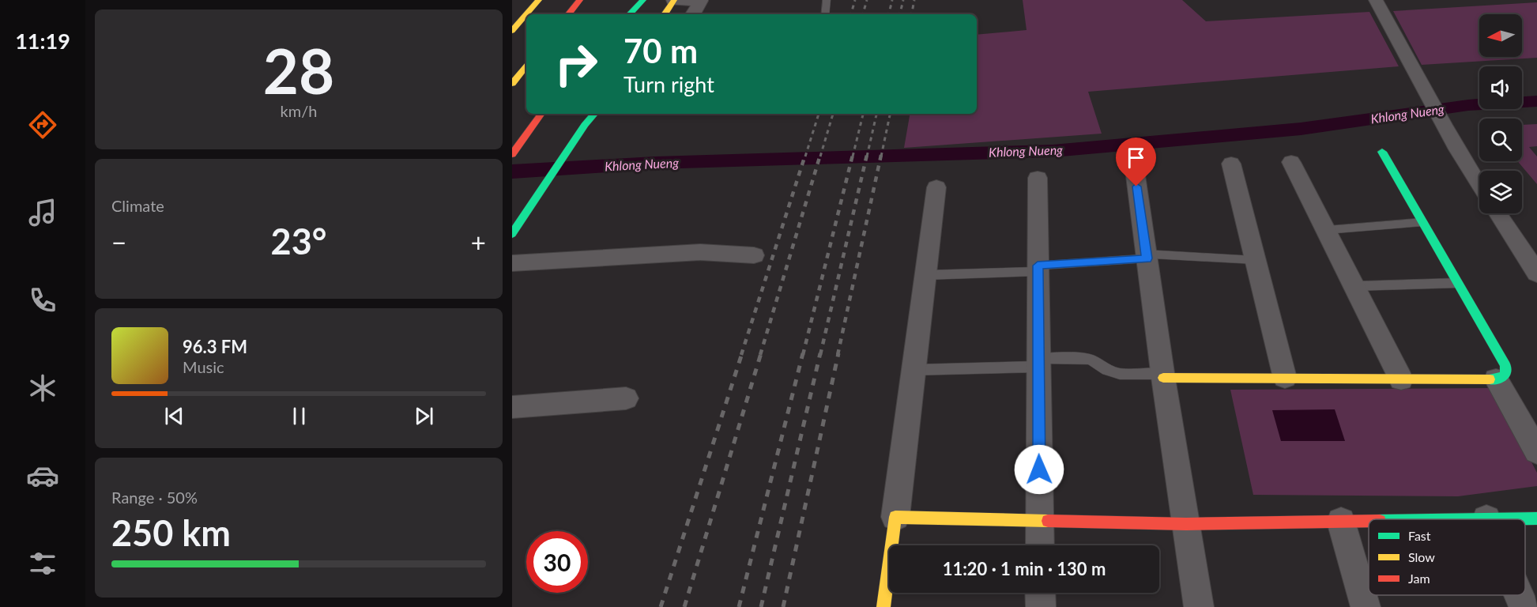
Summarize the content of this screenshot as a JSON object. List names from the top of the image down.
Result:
{
  "water": ["Khlong Nueng"],
  "legend": ["Fast", "Slow", "Jam"],
  "north": "left",
  "page": {
    "tabs": "11:19",
    "tile": [
      ["28", "km/h"],
      "Climate",
      ["Range · 50%", "250 km"]
    ],
    "turn": ["70 m", "Turn right"],
    "heat": ["−", "23°", "+"],
    "song": ["96.3 FM", "Music"],
    "limit": "30",
    "trip": "11:20 · 1 min · 130 m"
  }
}
